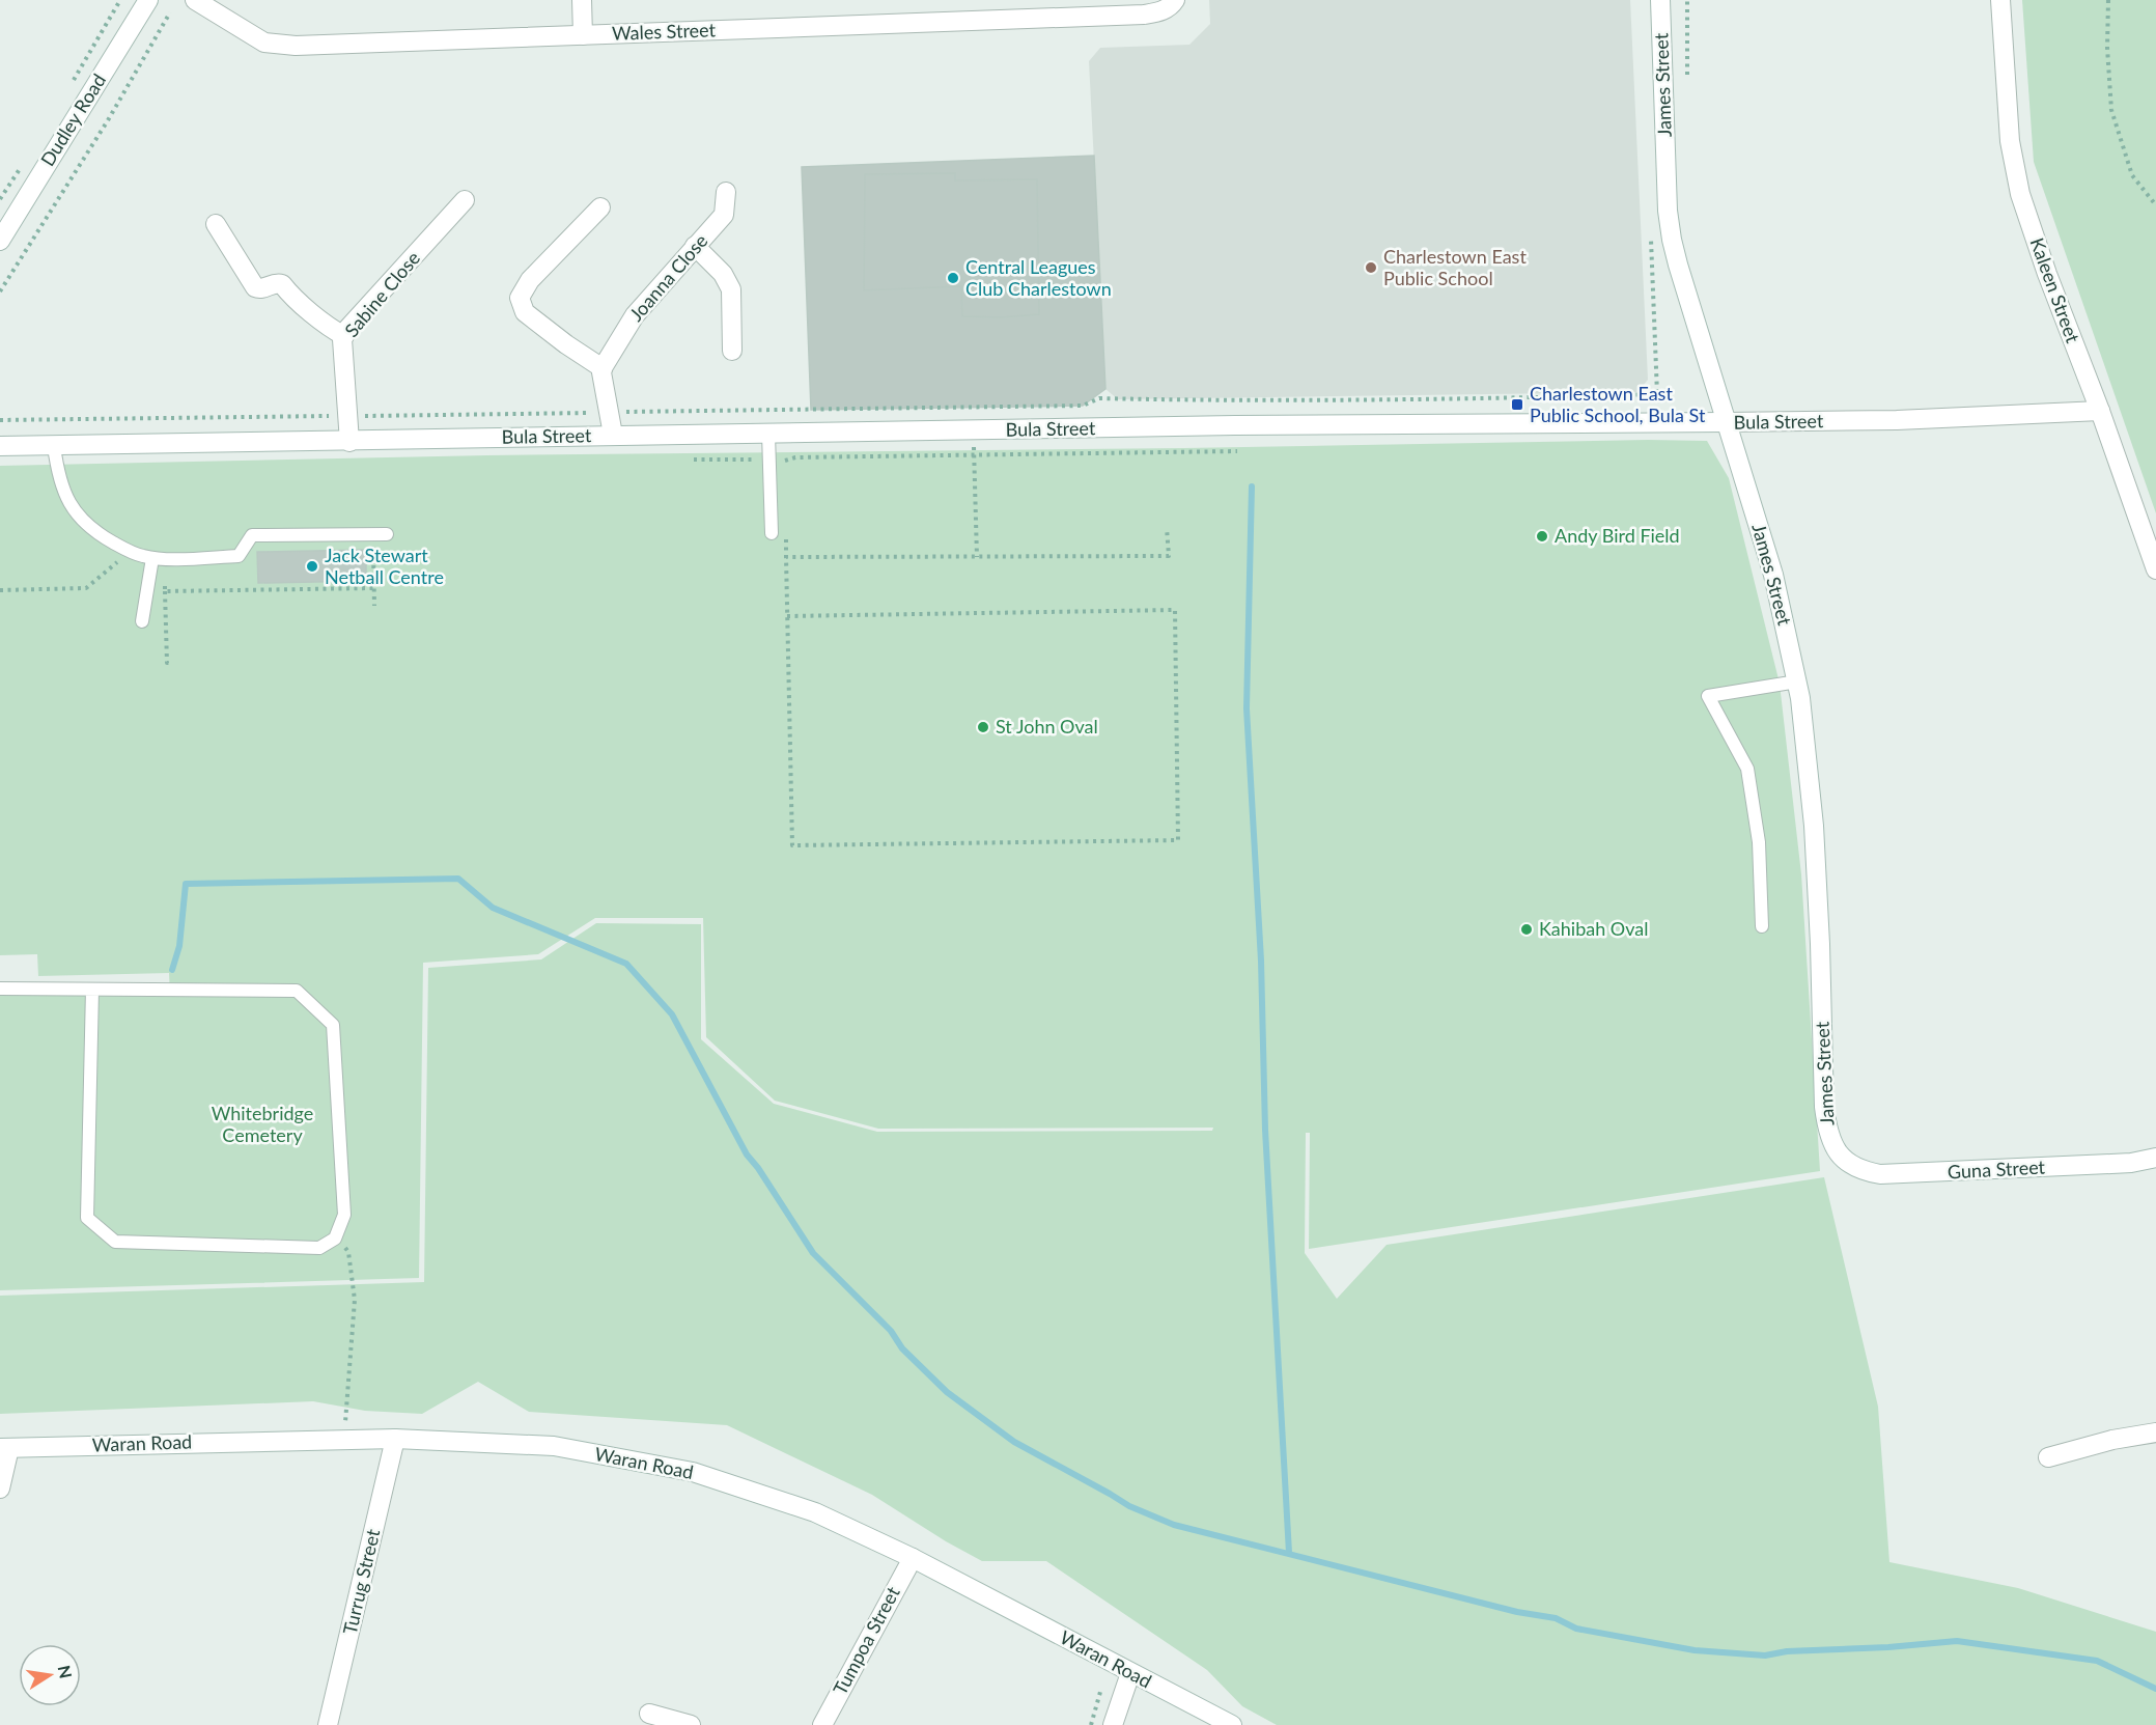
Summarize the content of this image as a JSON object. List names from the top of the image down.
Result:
{
  "streets": {
    "street": [
      "Wales Street",
      "James Street",
      "Dudley Road",
      "Joanna Close",
      "Kaleen Street",
      "Sabine Close",
      "Bula Street",
      "Guna Street",
      "Waran Road",
      "Turrug Street",
      "Tumpoa Street"
    ]
  },
  "crossings": [
    ["James Street", "Bula Street"],
    ["James Street", "Guna Street"],
    ["Kaleen Street", "Bula Street"],
    ["Sabine Close", "Bula Street"],
    ["Waran Road", "Turrug Street"],
    ["Waran Road", "Tumpoa Street"]
  ],
  "parks": ["Whitebridge Cemetery"],
  "places": {
    "other": [
      "Charlestown East Public School",
      "Central Leagues Club Charlestown",
      "Andy Bird Field",
      "Jack Stewart Netball Centre",
      "St John Oval",
      "Kahibah Oval"
    ],
    "transit": ["Charlestown East Public School, Bula St"]
  },
  "north": "right"
}
